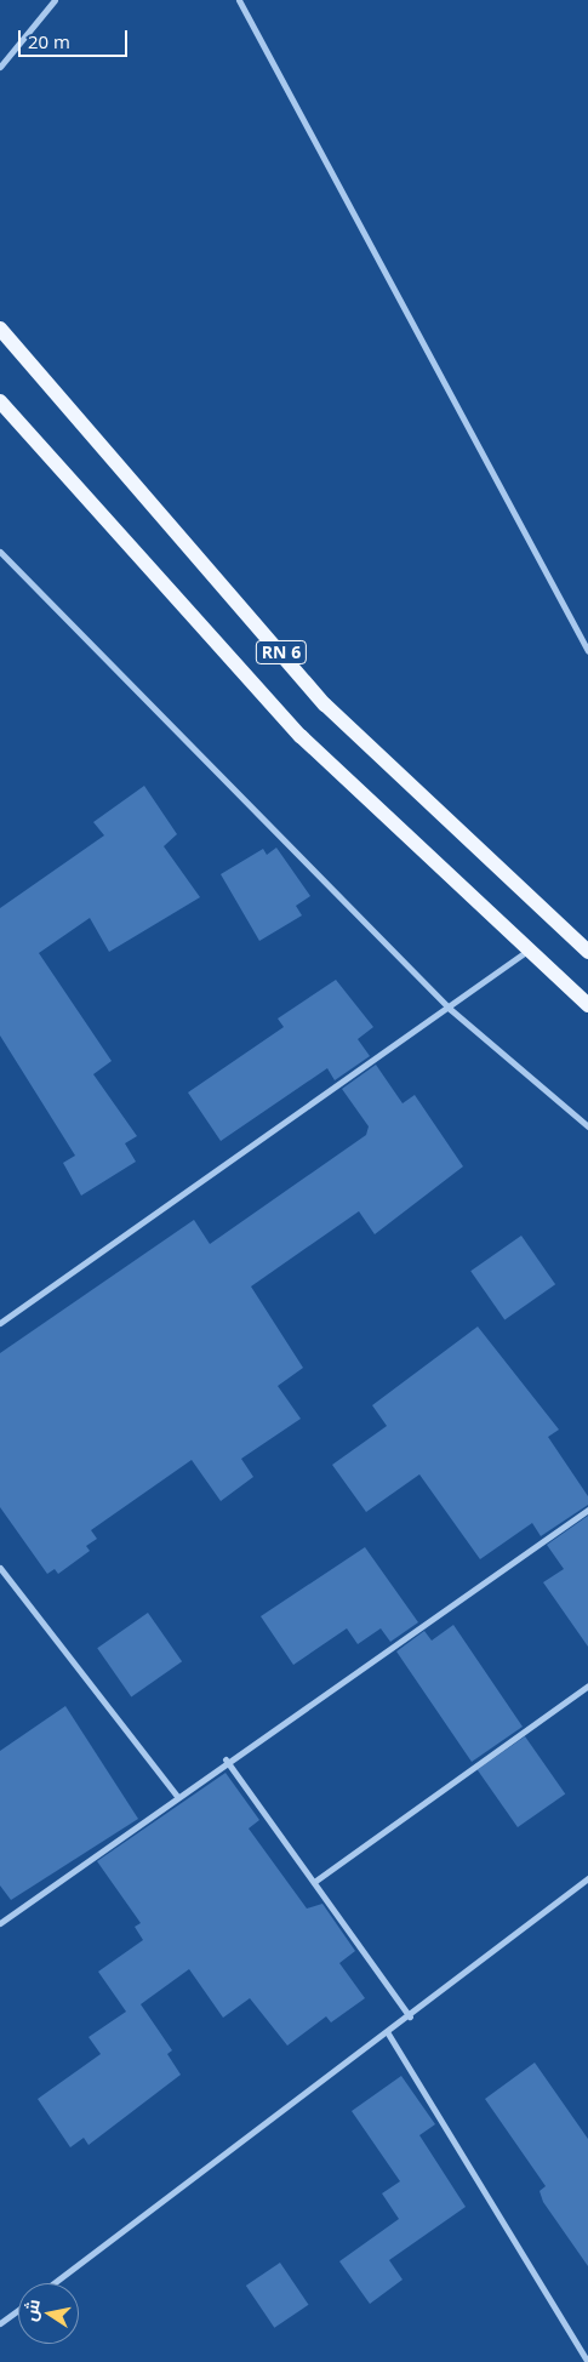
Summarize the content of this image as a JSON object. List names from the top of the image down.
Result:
{
  "streets": {
    "main road": ["RN 6"]
  },
  "scale_bar": "20 m",
  "north": "left"
}
